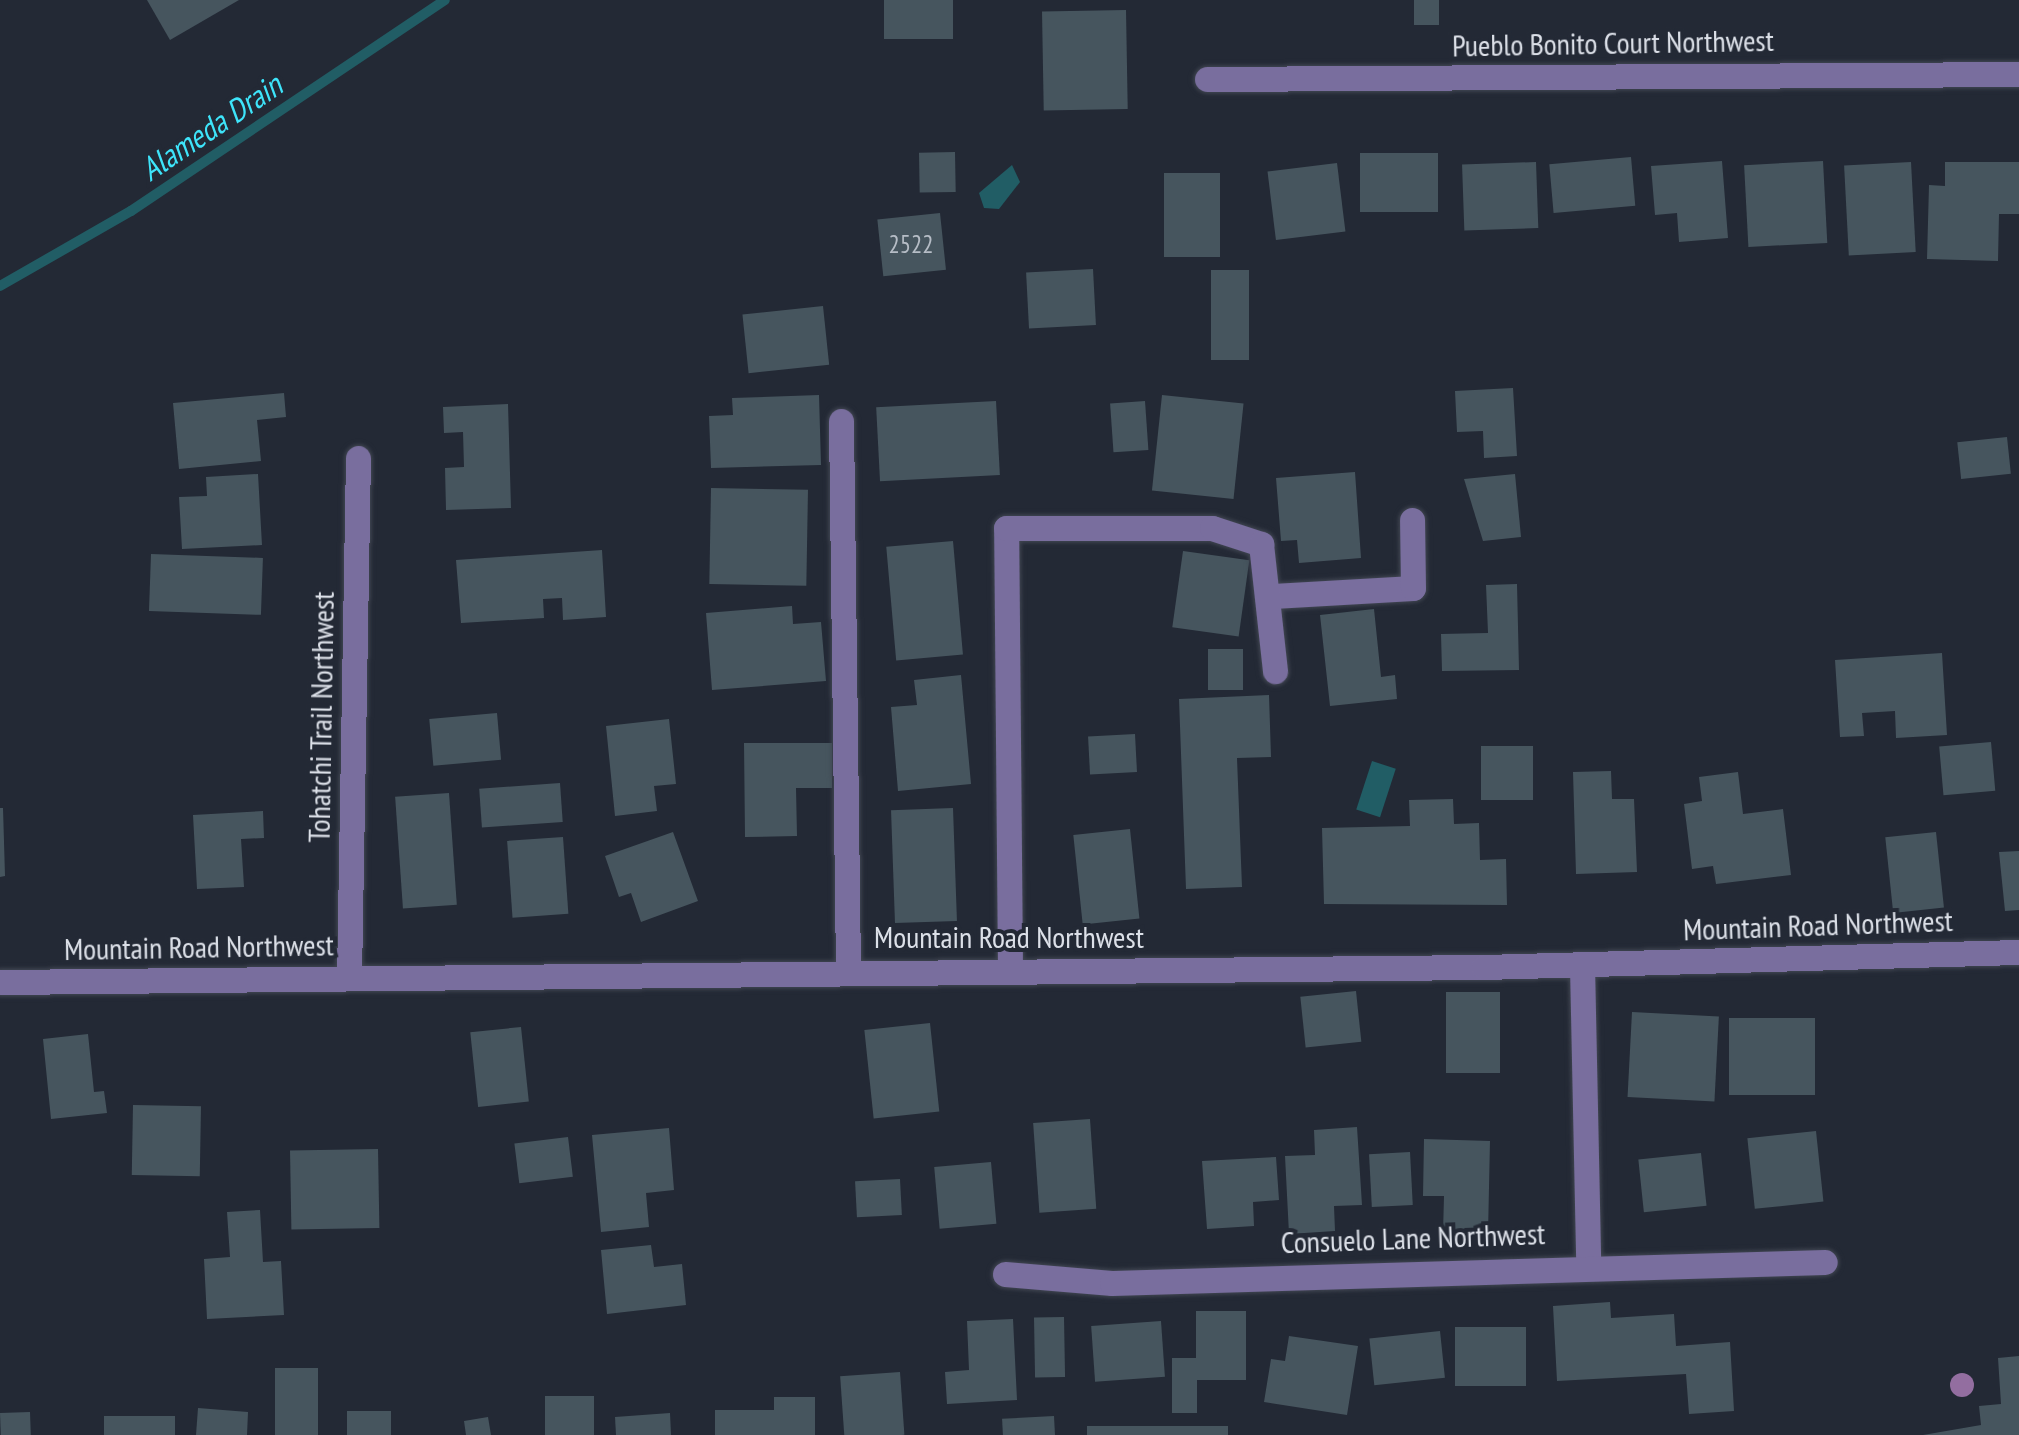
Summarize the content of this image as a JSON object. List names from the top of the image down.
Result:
{
  "streets": {
    "street": [
      "Pueblo Bonito Court Northwest",
      "Tohatchi Trail Northwest",
      "Mountain Road Northwest",
      "Consuelo Lane Northwest"
    ]
  },
  "crossings": [
    ["Tohatchi Trail Northwest", "Mountain Road Northwest"]
  ],
  "water": ["Alameda Drain"],
  "house_numbers": ["2522"]
}
